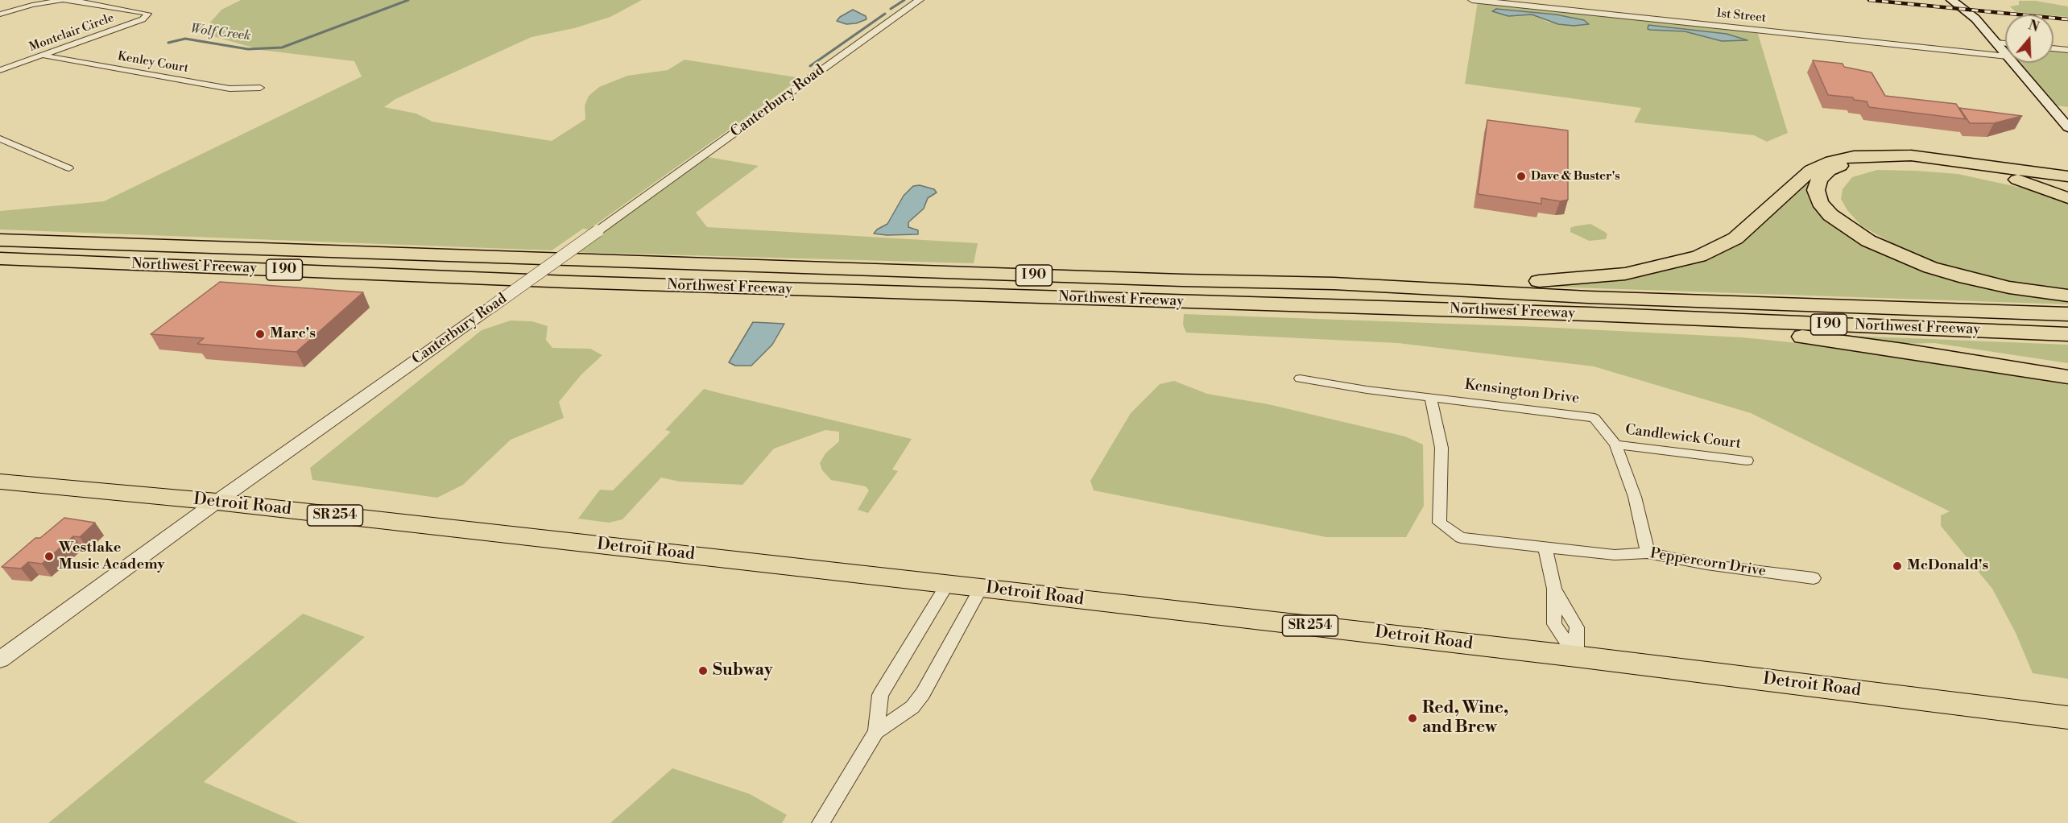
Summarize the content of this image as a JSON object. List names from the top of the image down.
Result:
{
  "streets": {
    "highway": ["Northwest Freeway", "I 90"],
    "main road": ["Detroit Road", "SR 254"],
    "street": [
      "1st Street",
      "Montclair Circle",
      "Kenley Court",
      "Canterbury Road",
      "Kensington Drive",
      "Candlewick Court",
      "Peppercorn Drive"
    ]
  },
  "crossings": [
    ["Montclair Circle", "Kenley Court"],
    ["Canterbury Road", "Detroit Road"],
    ["Kensington Drive", "Candlewick Court"],
    ["Kensington Drive", "Peppercorn Drive"]
  ],
  "water": ["Wolf Creek"],
  "places": [
    "Dave & Buster's",
    "Marc's",
    "Westlake Music Academy",
    "McDonald's",
    "Subway",
    "Red, Wine, and Brew"
  ],
  "north": "top"
}
